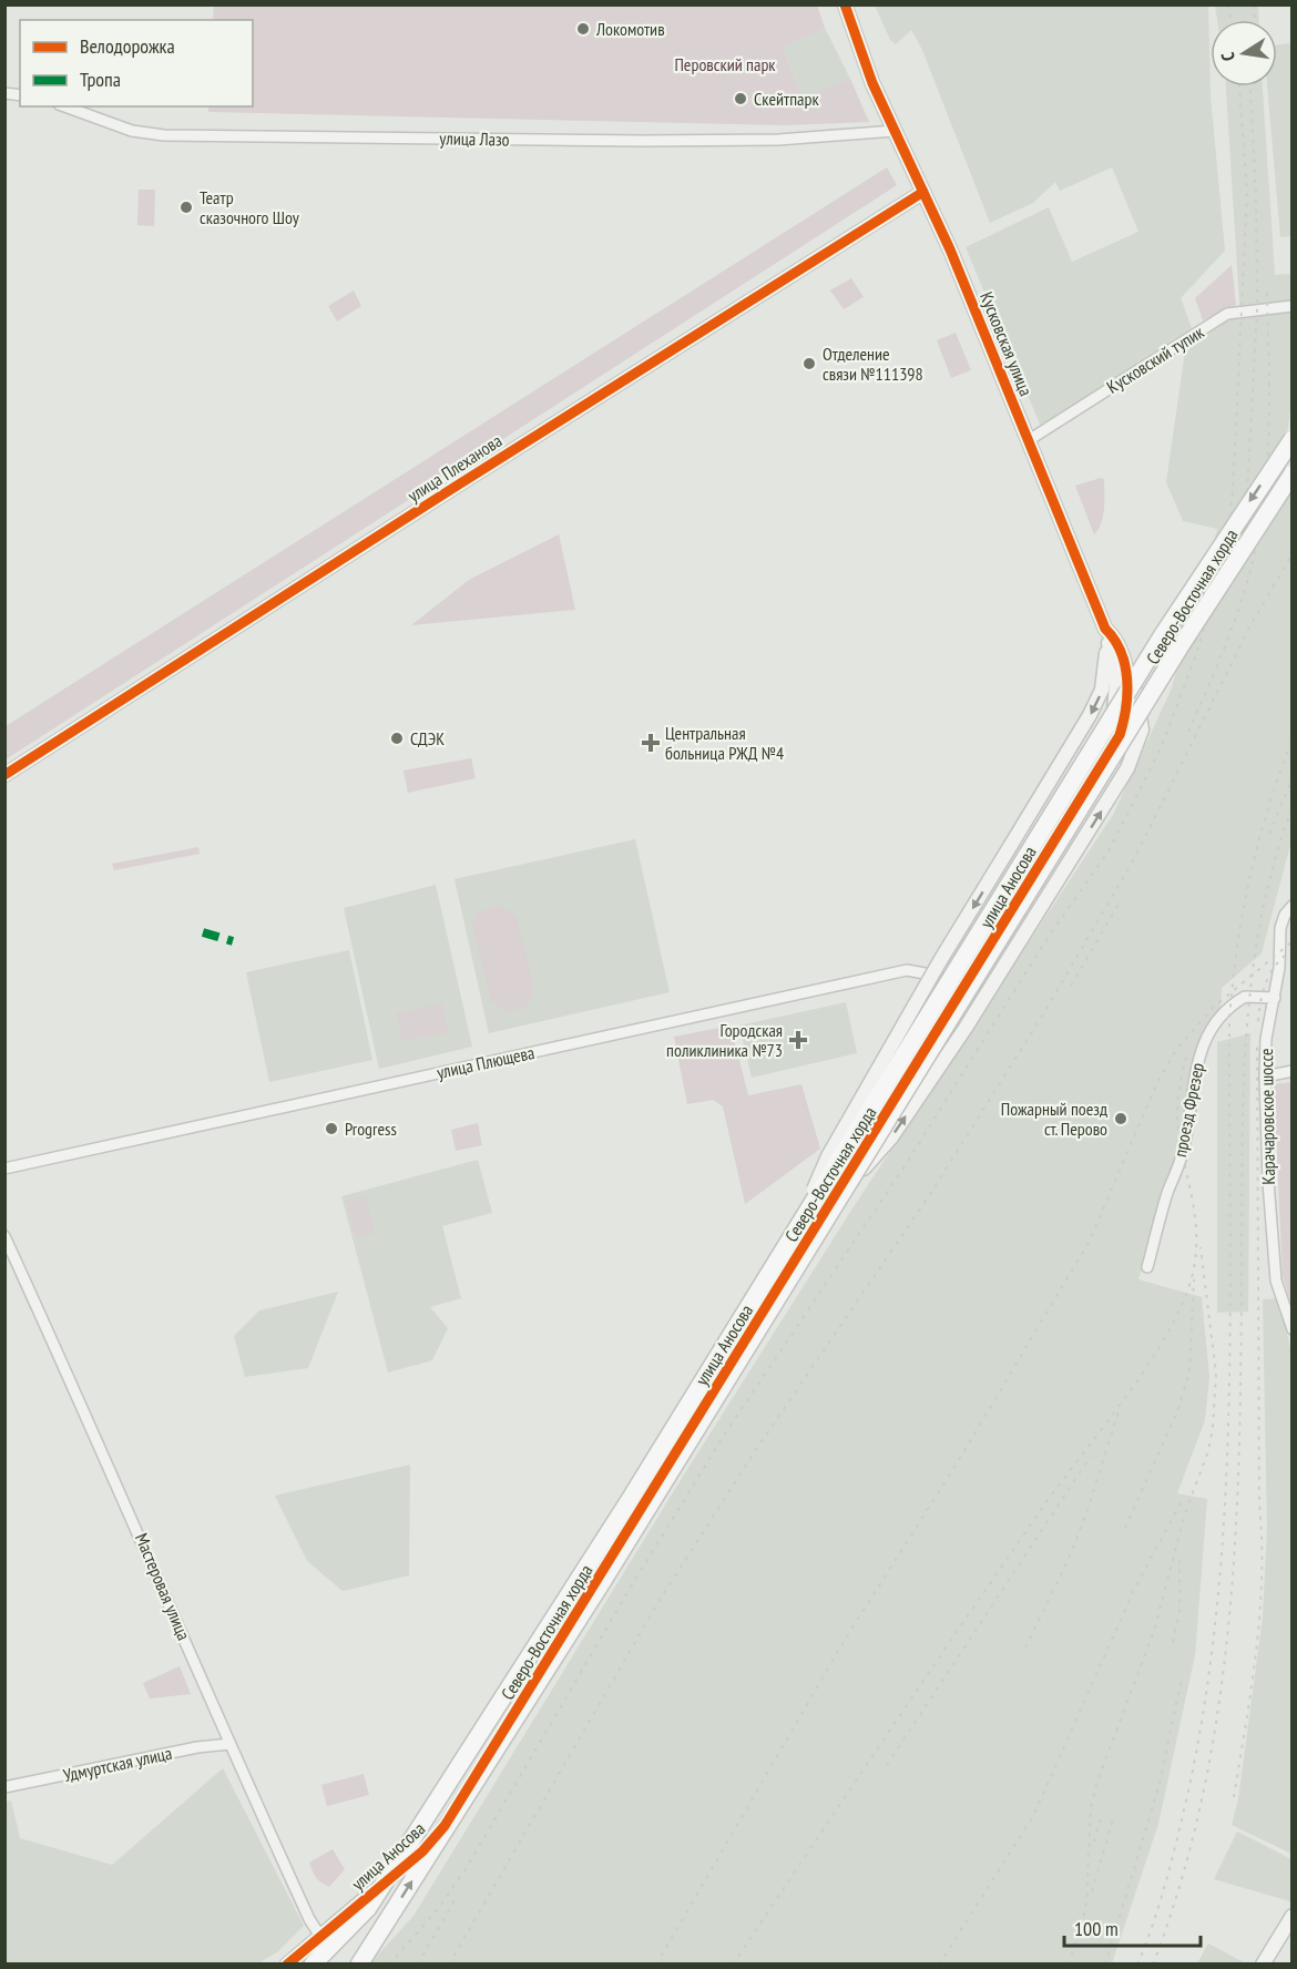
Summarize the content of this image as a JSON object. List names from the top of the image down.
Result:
{
  "streets": {
    "main road": ["Северо-Восточная хорда"],
    "street": [
      "улица Лазо",
      "Кусковская улица",
      "Кусковский тупик",
      "улица Плеханова",
      "улица Аносова",
      "улица Плющева",
      "проезд Фрезер",
      "Карачаровское шоссе",
      "Мастеровая улица",
      "Удмуртская улица"
    ]
  },
  "crossings": [
    ["улица Лазо", "Кусковская улица"],
    ["Кусковская улица", "Кусковский тупик"],
    ["Кусковская улица", "улица Плеханова"],
    ["Кусковская улица", "улица Аносова"],
    ["улица Аносова", "улица Плющева"],
    ["улица Аносова", "Мастеровая улица"],
    ["проезд Фрезер", "Карачаровское шоссе"],
    ["Мастеровая улица", "Удмуртская улица"]
  ],
  "parks": ["Перовский парк"],
  "places": {
    "other": [
      "Локомотив",
      "Скейтпарк",
      "Театр сказочного Шоу",
      "Отделение связи №111398",
      "СДЭК",
      "Пожарный поезд ст. Перово",
      "Progress"
    ],
    "health": ["Центральная больница РЖД №4", "Городская поликлиника №73"]
  },
  "legend": ["Велодорожка", "Тропа"],
  "scale_bar": "100 m",
  "north": "left"
}
